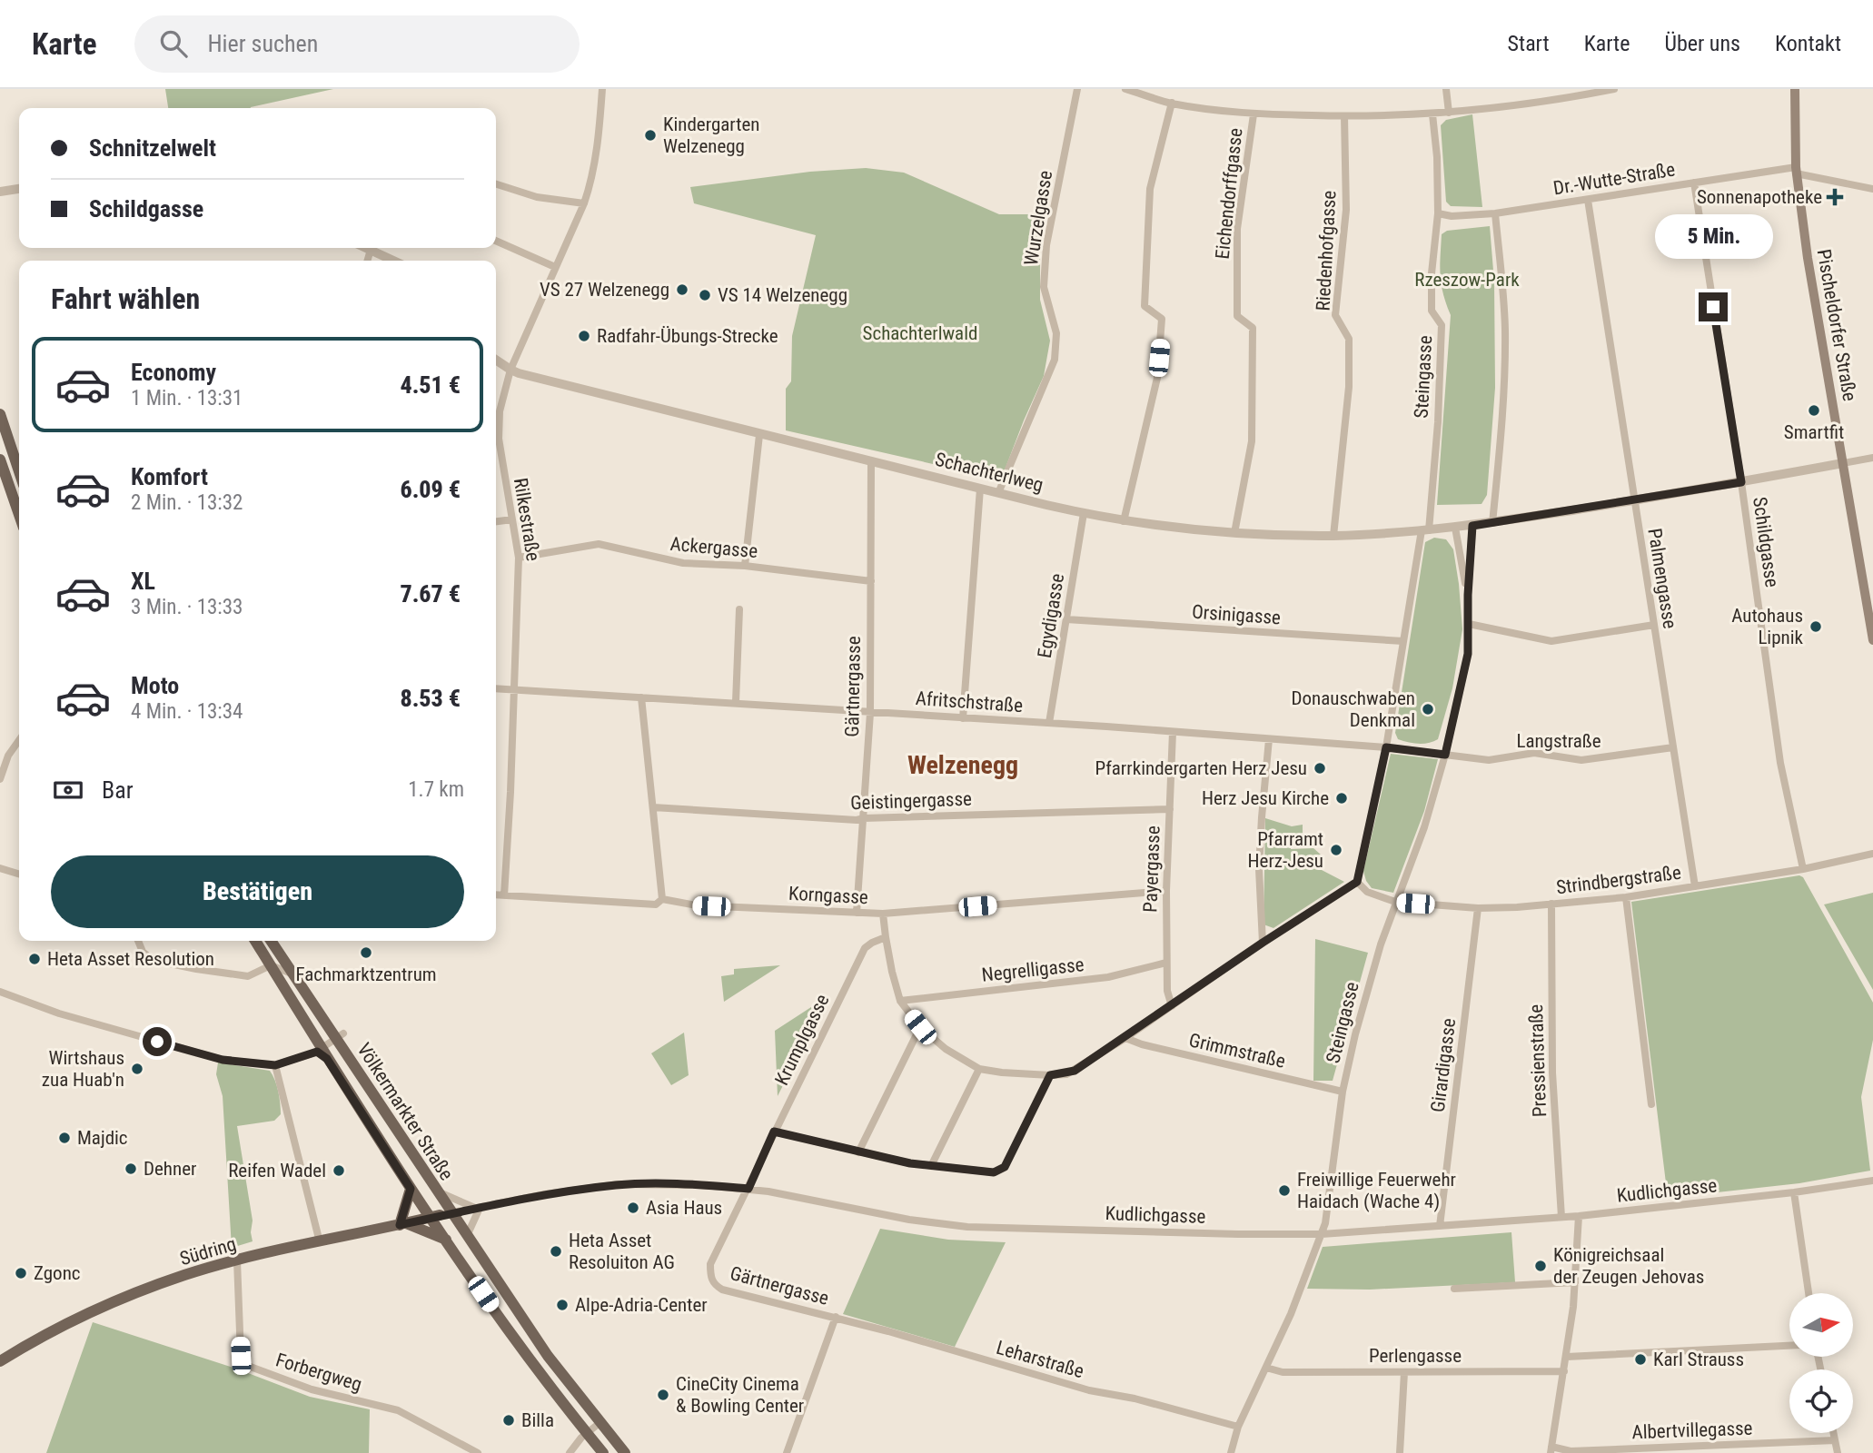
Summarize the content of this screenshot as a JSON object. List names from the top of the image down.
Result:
{
  "streets": {
    "main road": ["Pischeldorfer Straße", "Völkermarkter Straße", "Südring"],
    "street": [
      "Dr.-Wutte-Straße",
      "Eichendorffgasse",
      "Wurzelgasse",
      "Riedenhofgasse",
      "Steingasse",
      "Schachterlweg",
      "Rilkestraße",
      "Schildgasse",
      "Ackergasse",
      "Palmengasse",
      "Orsinigasse",
      "Egydigasse",
      "Gärtnergasse",
      "Afritschstraße",
      "Langstraße",
      "Geistingergasse",
      "Payergasse",
      "Strindbergstraße",
      "Korngasse",
      "Negrelligasse",
      "Krumplgasse",
      "Grimmstraße",
      "Pressienstraße",
      "Girardigasse",
      "Kudlichgasse",
      "Perlengasse",
      "Leharstraße",
      "Forbergweg",
      "Albertvillegasse"
    ]
  },
  "crossings": [
    ["Dr.-Wutte-Straße", "Pischeldorfer Straße"],
    ["Dr.-Wutte-Straße", "Steingasse"],
    ["Dr.-Wutte-Straße", "Schildgasse"],
    ["Dr.-Wutte-Straße", "Palmengasse"],
    ["Eichendorffgasse", "Schachterlweg"],
    ["Wurzelgasse", "Schachterlweg"],
    ["Riedenhofgasse", "Schachterlweg"],
    ["Pischeldorfer Straße", "Schachterlweg"],
    ["Steingasse", "Schachterlweg"],
    ["Steingasse", "Orsinigasse"],
    ["Steingasse", "Afritschstraße"],
    ["Steingasse", "Langstraße"],
    ["Steingasse", "Strindbergstraße"],
    ["Steingasse", "Grimmstraße"],
    ["Steingasse", "Kudlichgasse"],
    ["Steingasse", "Perlengasse"],
    ["Steingasse", "Leharstraße"],
    ["Schachterlweg", "Rilkestraße"],
    ["Schachterlweg", "Schildgasse"],
    ["Schachterlweg", "Palmengasse"],
    ["Schachterlweg", "Egydigasse"],
    ["Schachterlweg", "Gärtnergasse"],
    ["Rilkestraße", "Ackergasse"],
    ["Rilkestraße", "Afritschstraße"],
    ["Rilkestraße", "Korngasse"],
    ["Schildgasse", "Strindbergstraße"],
    ["Ackergasse", "Gärtnergasse"],
    ["Palmengasse", "Langstraße"],
    ["Palmengasse", "Strindbergstraße"],
    ["Orsinigasse", "Egydigasse"],
    ["Egydigasse", "Afritschstraße"],
    ["Gärtnergasse", "Afritschstraße"],
    ["Gärtnergasse", "Geistingergasse"],
    ["Gärtnergasse", "Korngasse"],
    ["Gärtnergasse", "Krumplgasse"],
    ["Gärtnergasse", "Kudlichgasse"],
    ["Gärtnergasse", "Leharstraße"],
    ["Afritschstraße", "Langstraße"],
    ["Afritschstraße", "Payergasse"],
    ["Geistingergasse", "Payergasse"],
    ["Payergasse", "Korngasse"],
    ["Payergasse", "Negrelligasse"],
    ["Strindbergstraße", "Pressienstraße"],
    ["Strindbergstraße", "Girardigasse"],
    ["Krumplgasse", "Kudlichgasse"],
    ["Pressienstraße", "Kudlichgasse"],
    ["Girardigasse", "Kudlichgasse"],
    ["Kudlichgasse", "Südring"],
    ["Südring", "Forbergweg"]
  ],
  "districts": ["Welzenegg"],
  "parks": ["Rzeszow-Park", "Schachterlwald"],
  "places": {
    "other": [
      "Kindergarten Welzenegg",
      "VS 27 Welzenegg",
      "VS 14 Welzenegg",
      "Radfahr-Übungs-Strecke",
      "Smartfit",
      "Autohaus Lipnik",
      "Donauschwaben Denkmal",
      "Pfarrkindergarten Herz Jesu",
      "Herz Jesu Kirche",
      "Pfarramt Herz-Jesu",
      "Fachmarktzentrum",
      "Heta Asset Resolution",
      "Wirtshaus zua Huab'n",
      "Majdic",
      "Dehner",
      "Reifen Wadel",
      "Freiwillige Feuerwehr Haidach (Wache 4)",
      "Asia Haus",
      "Heta Asset Resoluiton AG",
      "Königreichsaal der Zeugen Jehovas",
      "Zgonc",
      "Alpe-Adria-Center",
      "Karl Strauss",
      "CineCity Cinema & Bowling Center",
      "Billa"
    ],
    "health": ["Sonnenapotheke"]
  },
  "north": "right",
  "page": {
    "header": "Karte",
    "search": "Hier suchen",
    "nav": [
      "Start",
      "Karte",
      "Über uns",
      "Kontakt"
    ],
    "banner": ["Schnitzelwelt", "Schildgasse"],
    "bubble": "5 Min.",
    "heading": "Fahrt wählen",
    "list": [
      {
        "name": "Economy",
        "note": "1 Min. · 13:31",
        "value": "4.51 €"
      },
      {
        "name": "Komfort",
        "note": "2 Min. · 13:32",
        "value": "6.09 €"
      },
      {
        "name": "XL",
        "note": "3 Min. · 13:33",
        "value": "7.67 €"
      },
      {
        "name": "Moto",
        "note": "4 Min. · 13:34",
        "value": "8.53 €"
      }
    ],
    "pay": ["Bar", "1.7 km"],
    "buttons": "Bestätigen"
  }
}
